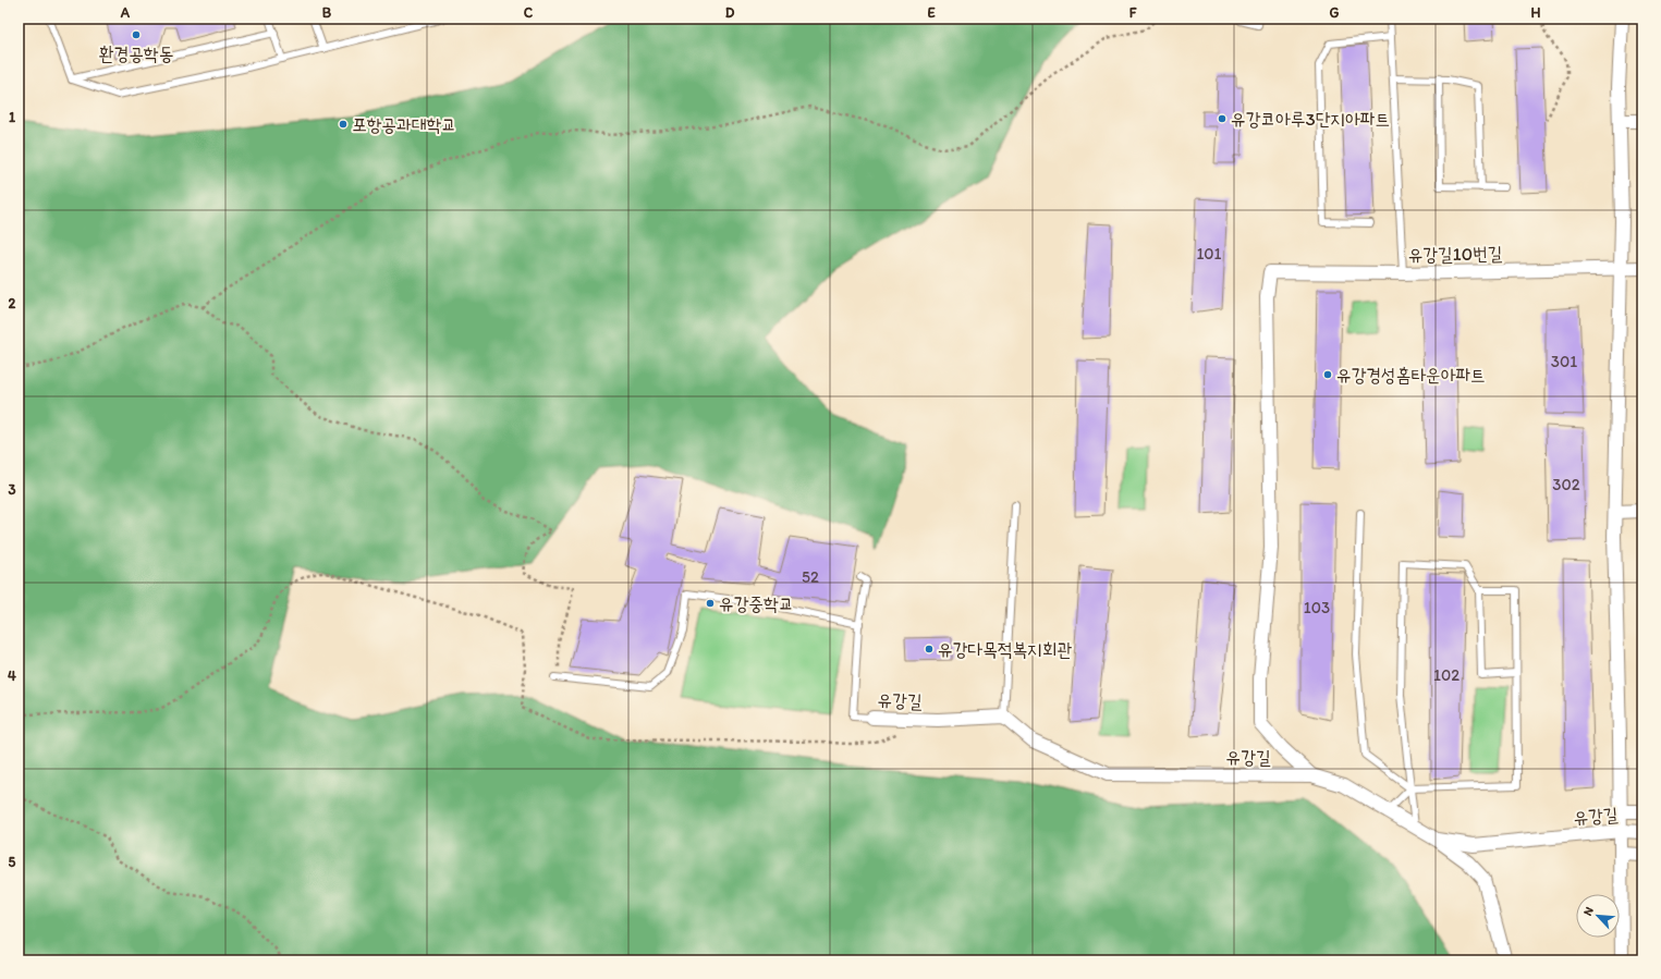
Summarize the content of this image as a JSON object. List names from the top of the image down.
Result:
{
  "streets": {
    "street": ["유강길10번길", "유강길"]
  },
  "crossings": [
    ["유강길10번길", "유강길"]
  ],
  "places": [
    "환경공학동",
    "유강코아루3단지아파트",
    "포항공과대학교",
    "유강경성홈타운아파트",
    "유강중학교",
    "유강다목적복지회관"
  ],
  "house_numbers": [
    "101",
    "301",
    "302",
    "52",
    "103",
    "102"
  ],
  "north": "top left",
  "grid": {
    "columns": [
      "A",
      "B",
      "C",
      "D",
      "E",
      "F",
      "G",
      "H"
    ],
    "rows": [
      "1",
      "2",
      "3",
      "4",
      "5"
    ]
  }
}
